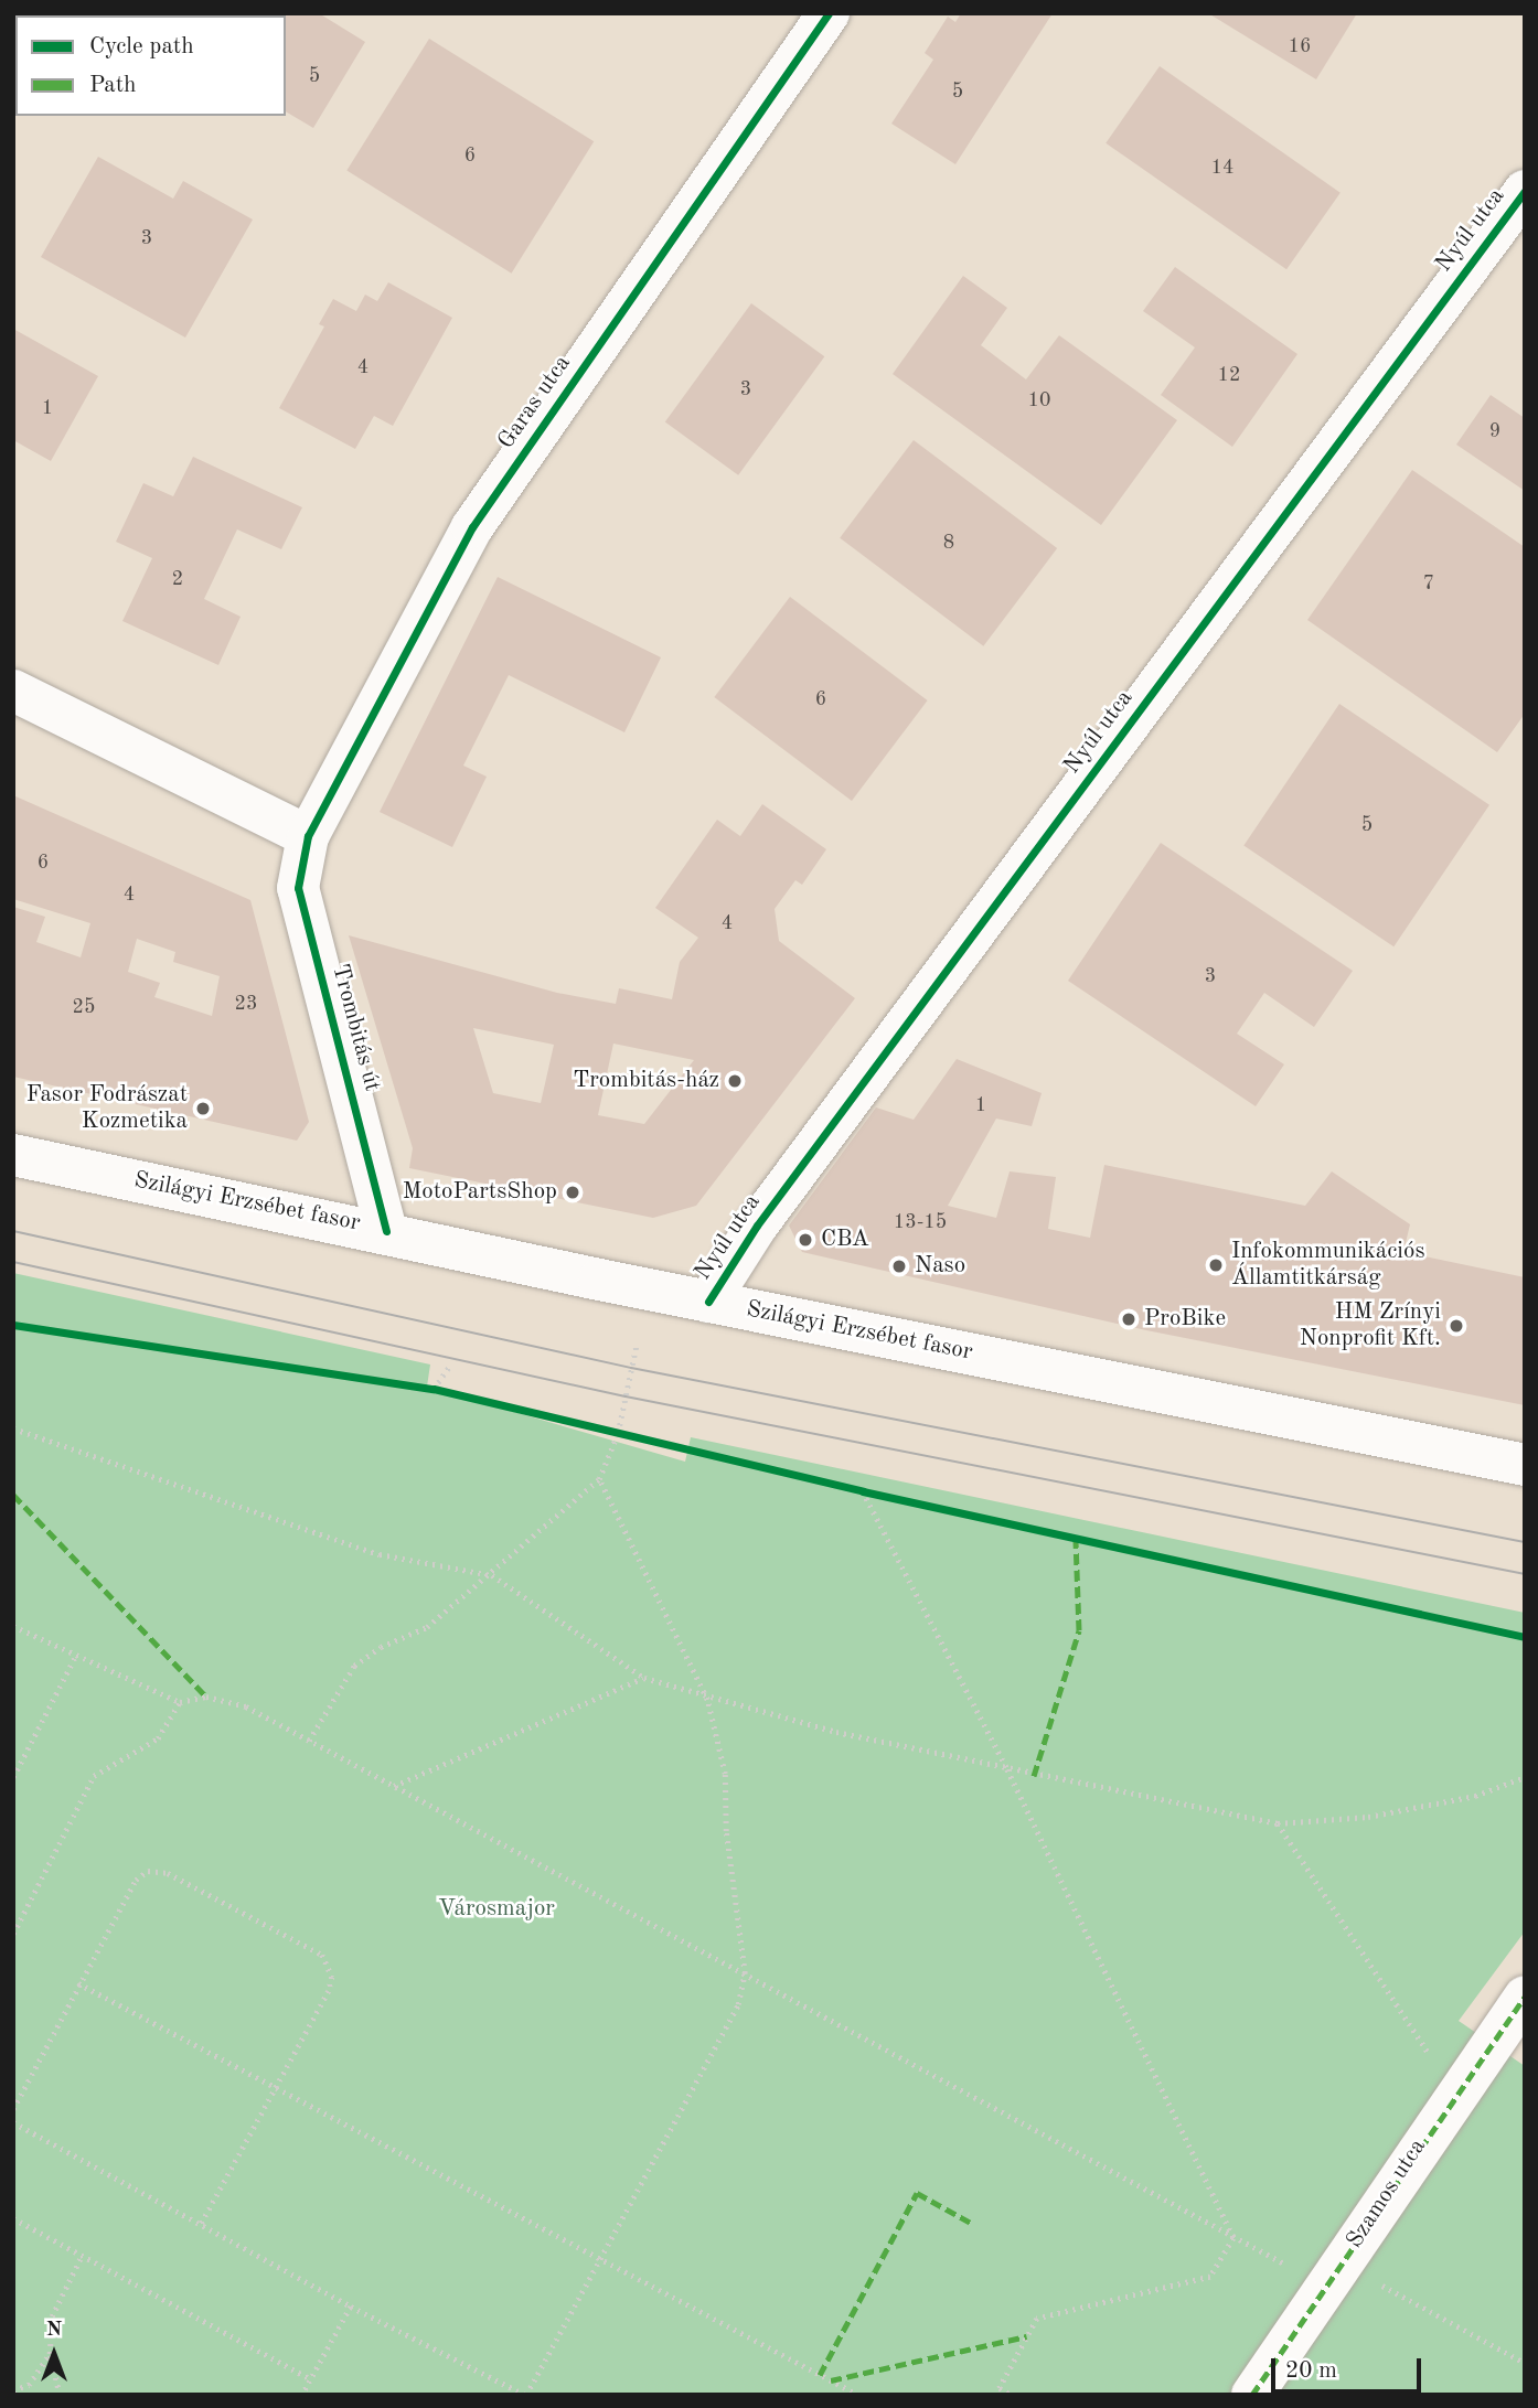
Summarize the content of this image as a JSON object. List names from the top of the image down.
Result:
{
  "streets": {
    "street": [
      "Nyúl utca",
      "Garas utca",
      "Trombitás út",
      "Szilágyi Erzsébet fasor",
      "Szamos utca"
    ]
  },
  "crossings": [
    ["Nyúl utca", "Szilágyi Erzsébet fasor"],
    ["Garas utca", "Trombitás út"],
    ["Trombitás út", "Szilágyi Erzsébet fasor"]
  ],
  "parks": ["Városmajor"],
  "places": [
    "Trombitás-ház",
    "Fasor Fodrászat Kozmetika",
    "MotoPartsShop",
    "CBA",
    "Infokommunikációs Államtitkárság",
    "Naso",
    "ProBike",
    "HM Zrínyi Nonprofit Kft."
  ],
  "house_numbers": [
    "16",
    "5",
    "5",
    "6",
    "14",
    "3",
    "4",
    "12",
    "3",
    "10",
    "1",
    "9",
    "8",
    "2",
    "7",
    "6",
    "5",
    "6",
    "4",
    "4",
    "3",
    "23",
    "25",
    "1",
    "13-15"
  ],
  "legend": ["Cycle path", "Path"],
  "scale_bar": "20 m",
  "north": "top"
}
